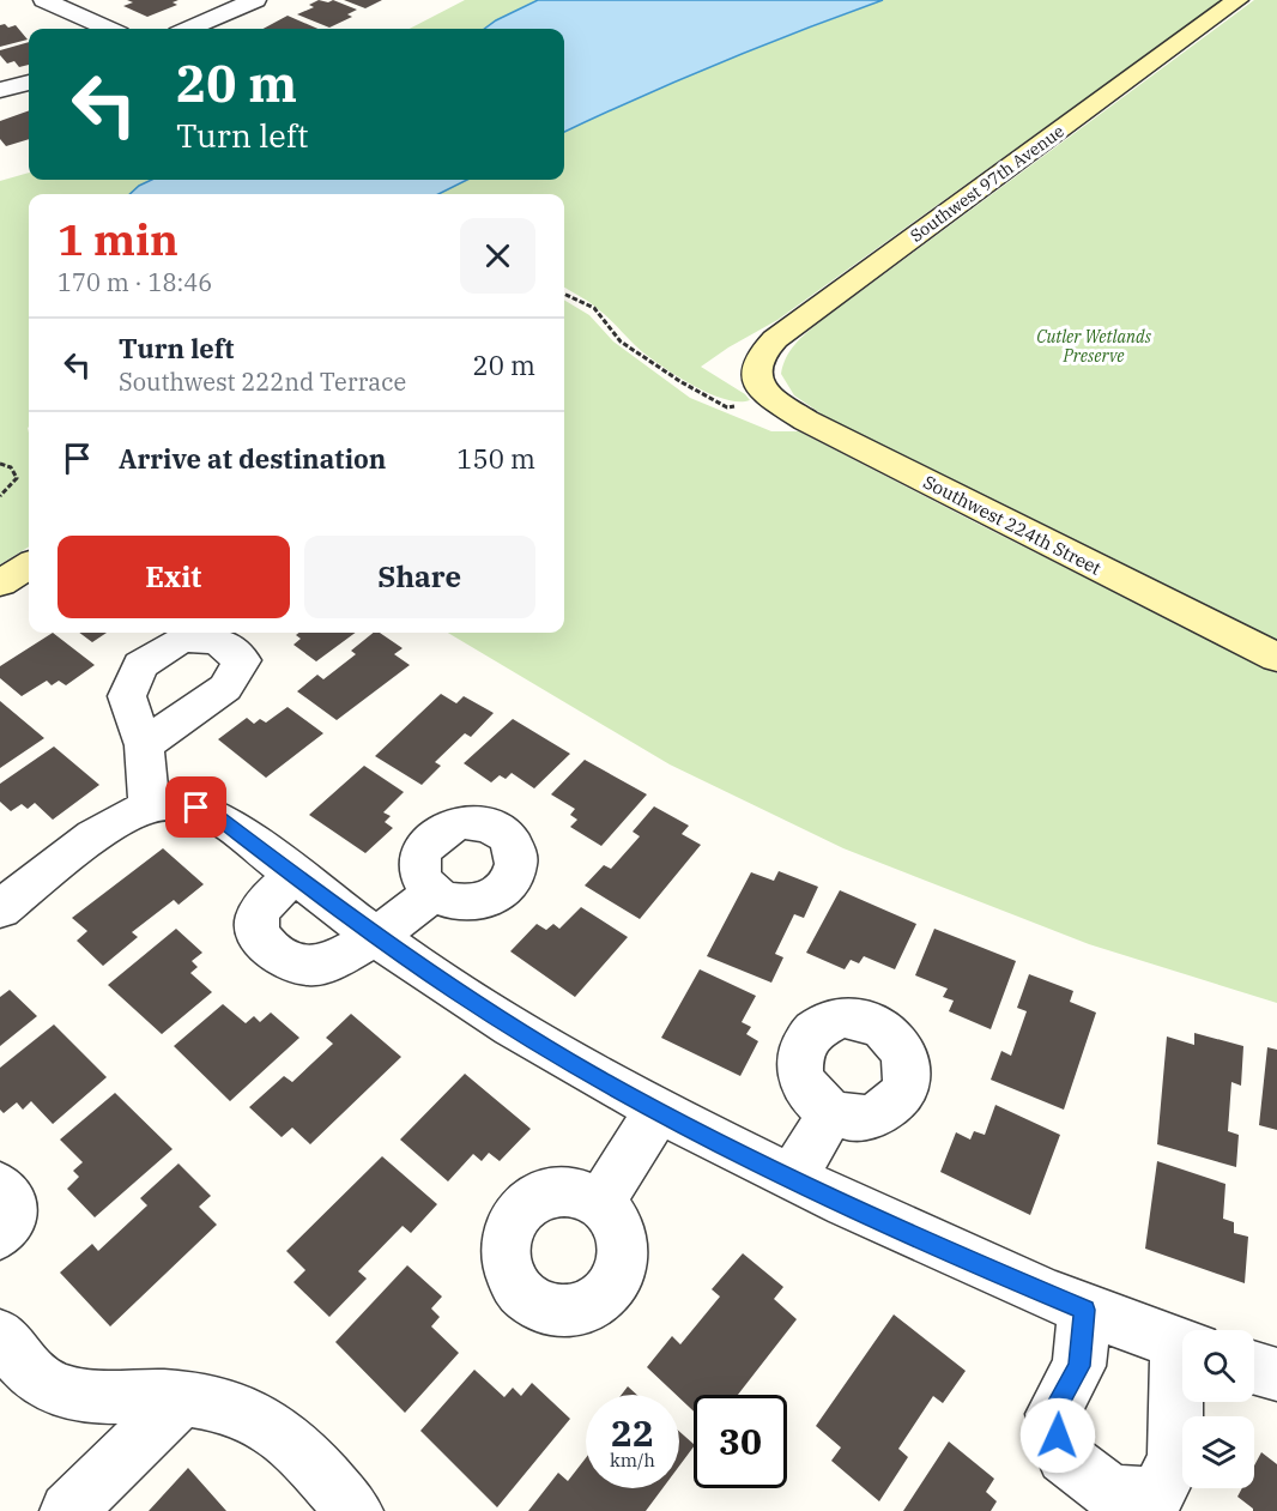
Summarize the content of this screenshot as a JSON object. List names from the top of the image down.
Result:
{
  "streets": {
    "street": ["Southwest 97th Avenue", "Southwest 224th Street"]
  },
  "crossings": [
    ["Southwest 97th Avenue", "Southwest 224th Street"]
  ],
  "parks": ["Cutler Wetlands Preserve"],
  "page": {
    "turn": ["20 m", "Turn left"],
    "heading": ["1 min", "170 m · 18:46"],
    "list": [
      {
        "name": "Turn left",
        "note": "Southwest 222nd Terrace",
        "value": "20 m"
      },
      {
        "name": "Arrive at destination",
        "value": "150 m"
      }
    ],
    "buttons": ["Exit", "Share"],
    "speed": "22 km/h",
    "limit": "30"
  }
}
